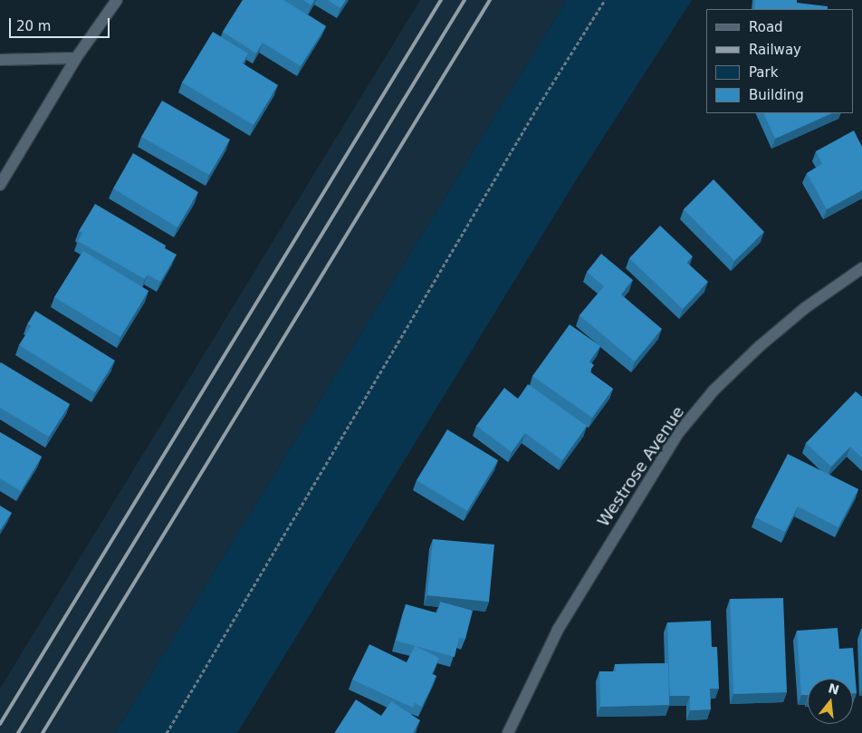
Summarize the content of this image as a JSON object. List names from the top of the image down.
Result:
{
  "streets": {
    "street": ["Westrose Avenue"]
  },
  "legend": [
    "Road",
    "Railway",
    "Park",
    "Building"
  ],
  "scale_bar": "20 m",
  "north": "top"
}
